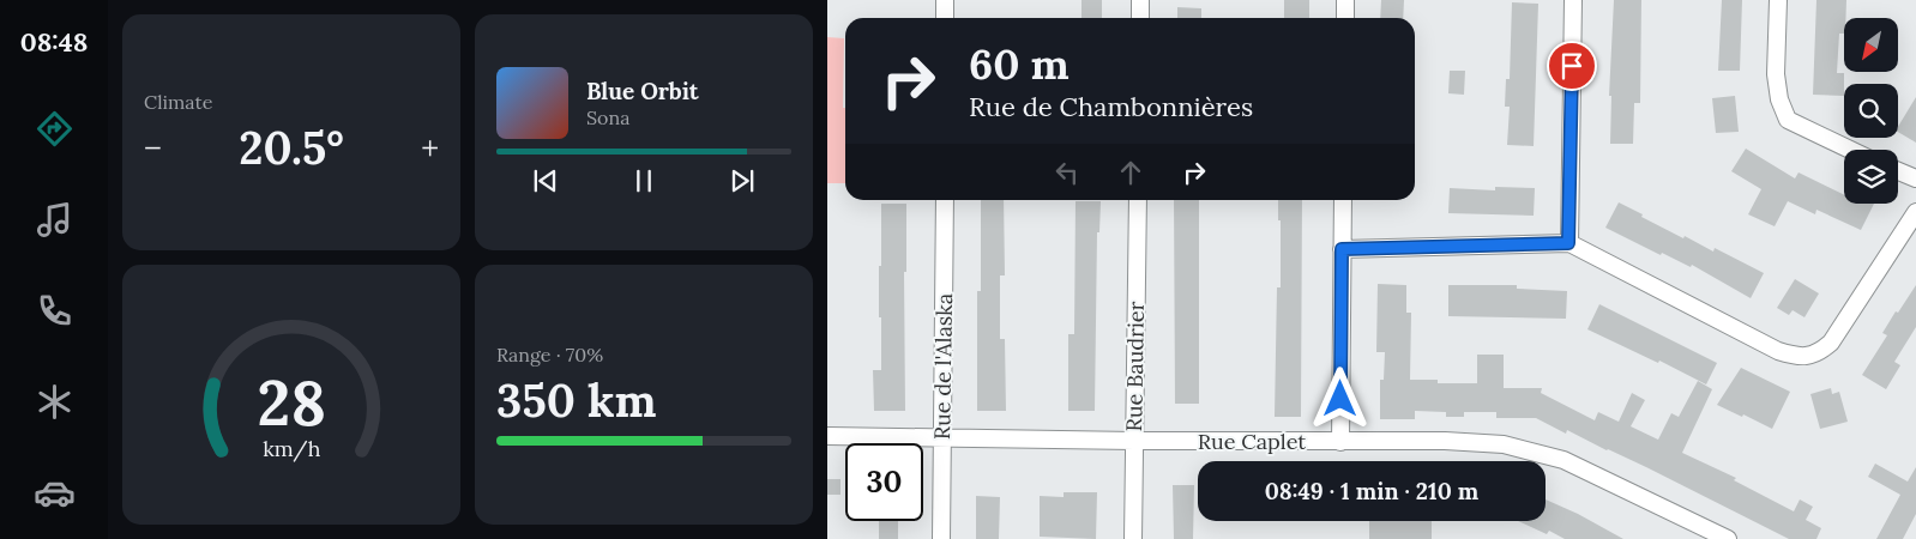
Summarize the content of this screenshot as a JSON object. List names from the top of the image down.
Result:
{
  "streets": {
    "street": ["Rue de l'Alaska", "Rue Baudrier", "Rue Caplet"]
  },
  "crossings": [
    ["Rue de l'Alaska", "Rue Caplet"],
    ["Rue Baudrier", "Rue Caplet"]
  ],
  "north": "bottom left",
  "page": {
    "tabs": "08:48",
    "tile": [
      "Climate",
      ["Range · 70%", "350 km"]
    ],
    "turn": ["60 m", "Rue de Chambonnières"],
    "song": ["Blue Orbit", "Sona"],
    "heat": ["−", "20.5°", "+"],
    "limit": "30",
    "trip": "08:49 · 1 min · 210 m",
    "gauge": ["28", "km/h"]
  }
}
